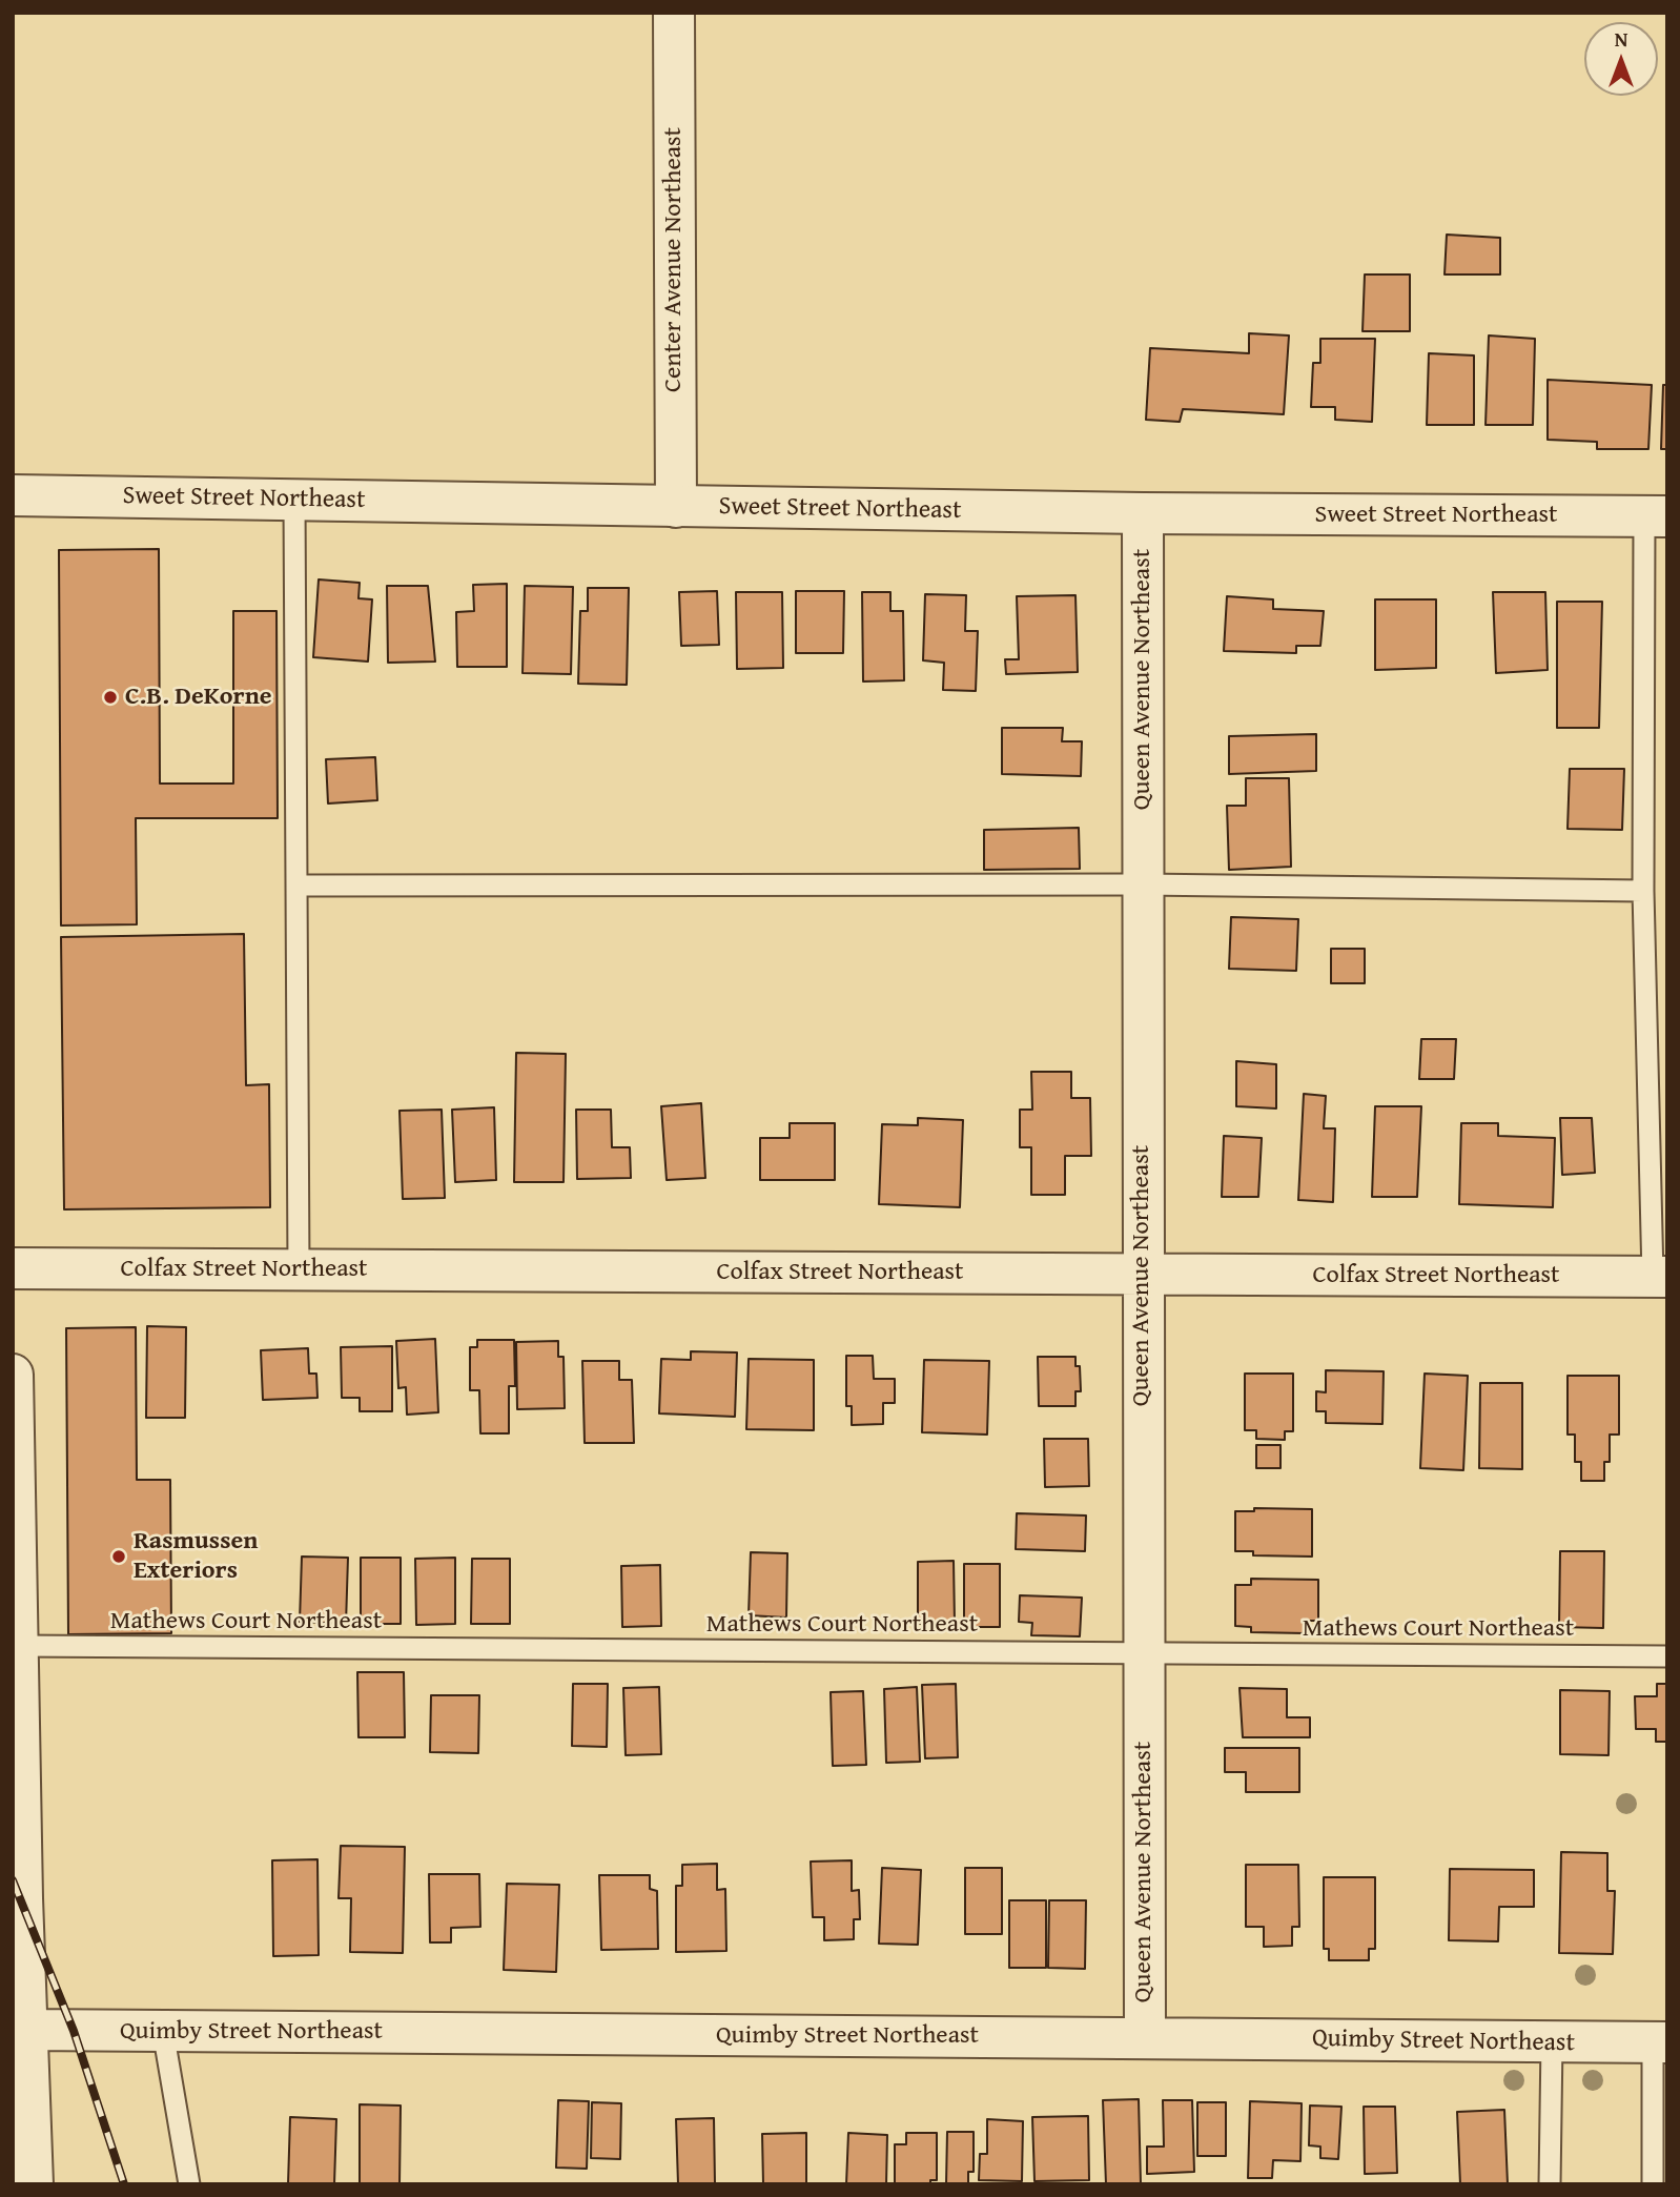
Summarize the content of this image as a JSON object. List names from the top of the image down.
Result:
{
  "streets": {
    "street": [
      "Center Avenue Northeast",
      "Sweet Street Northeast",
      "Queen Avenue Northeast",
      "Colfax Street Northeast",
      "Quimby Street Northeast"
    ],
    "lane": ["Mathews Court Northeast"]
  },
  "crossings": [
    ["Center Avenue Northeast", "Sweet Street Northeast"],
    ["Sweet Street Northeast", "Queen Avenue Northeast"],
    ["Queen Avenue Northeast", "Colfax Street Northeast"],
    ["Queen Avenue Northeast", "Mathews Court Northeast"],
    ["Queen Avenue Northeast", "Quimby Street Northeast"]
  ],
  "places": ["C.B. DeKorne", "Rasmussen Exteriors"],
  "north": "top"
}
